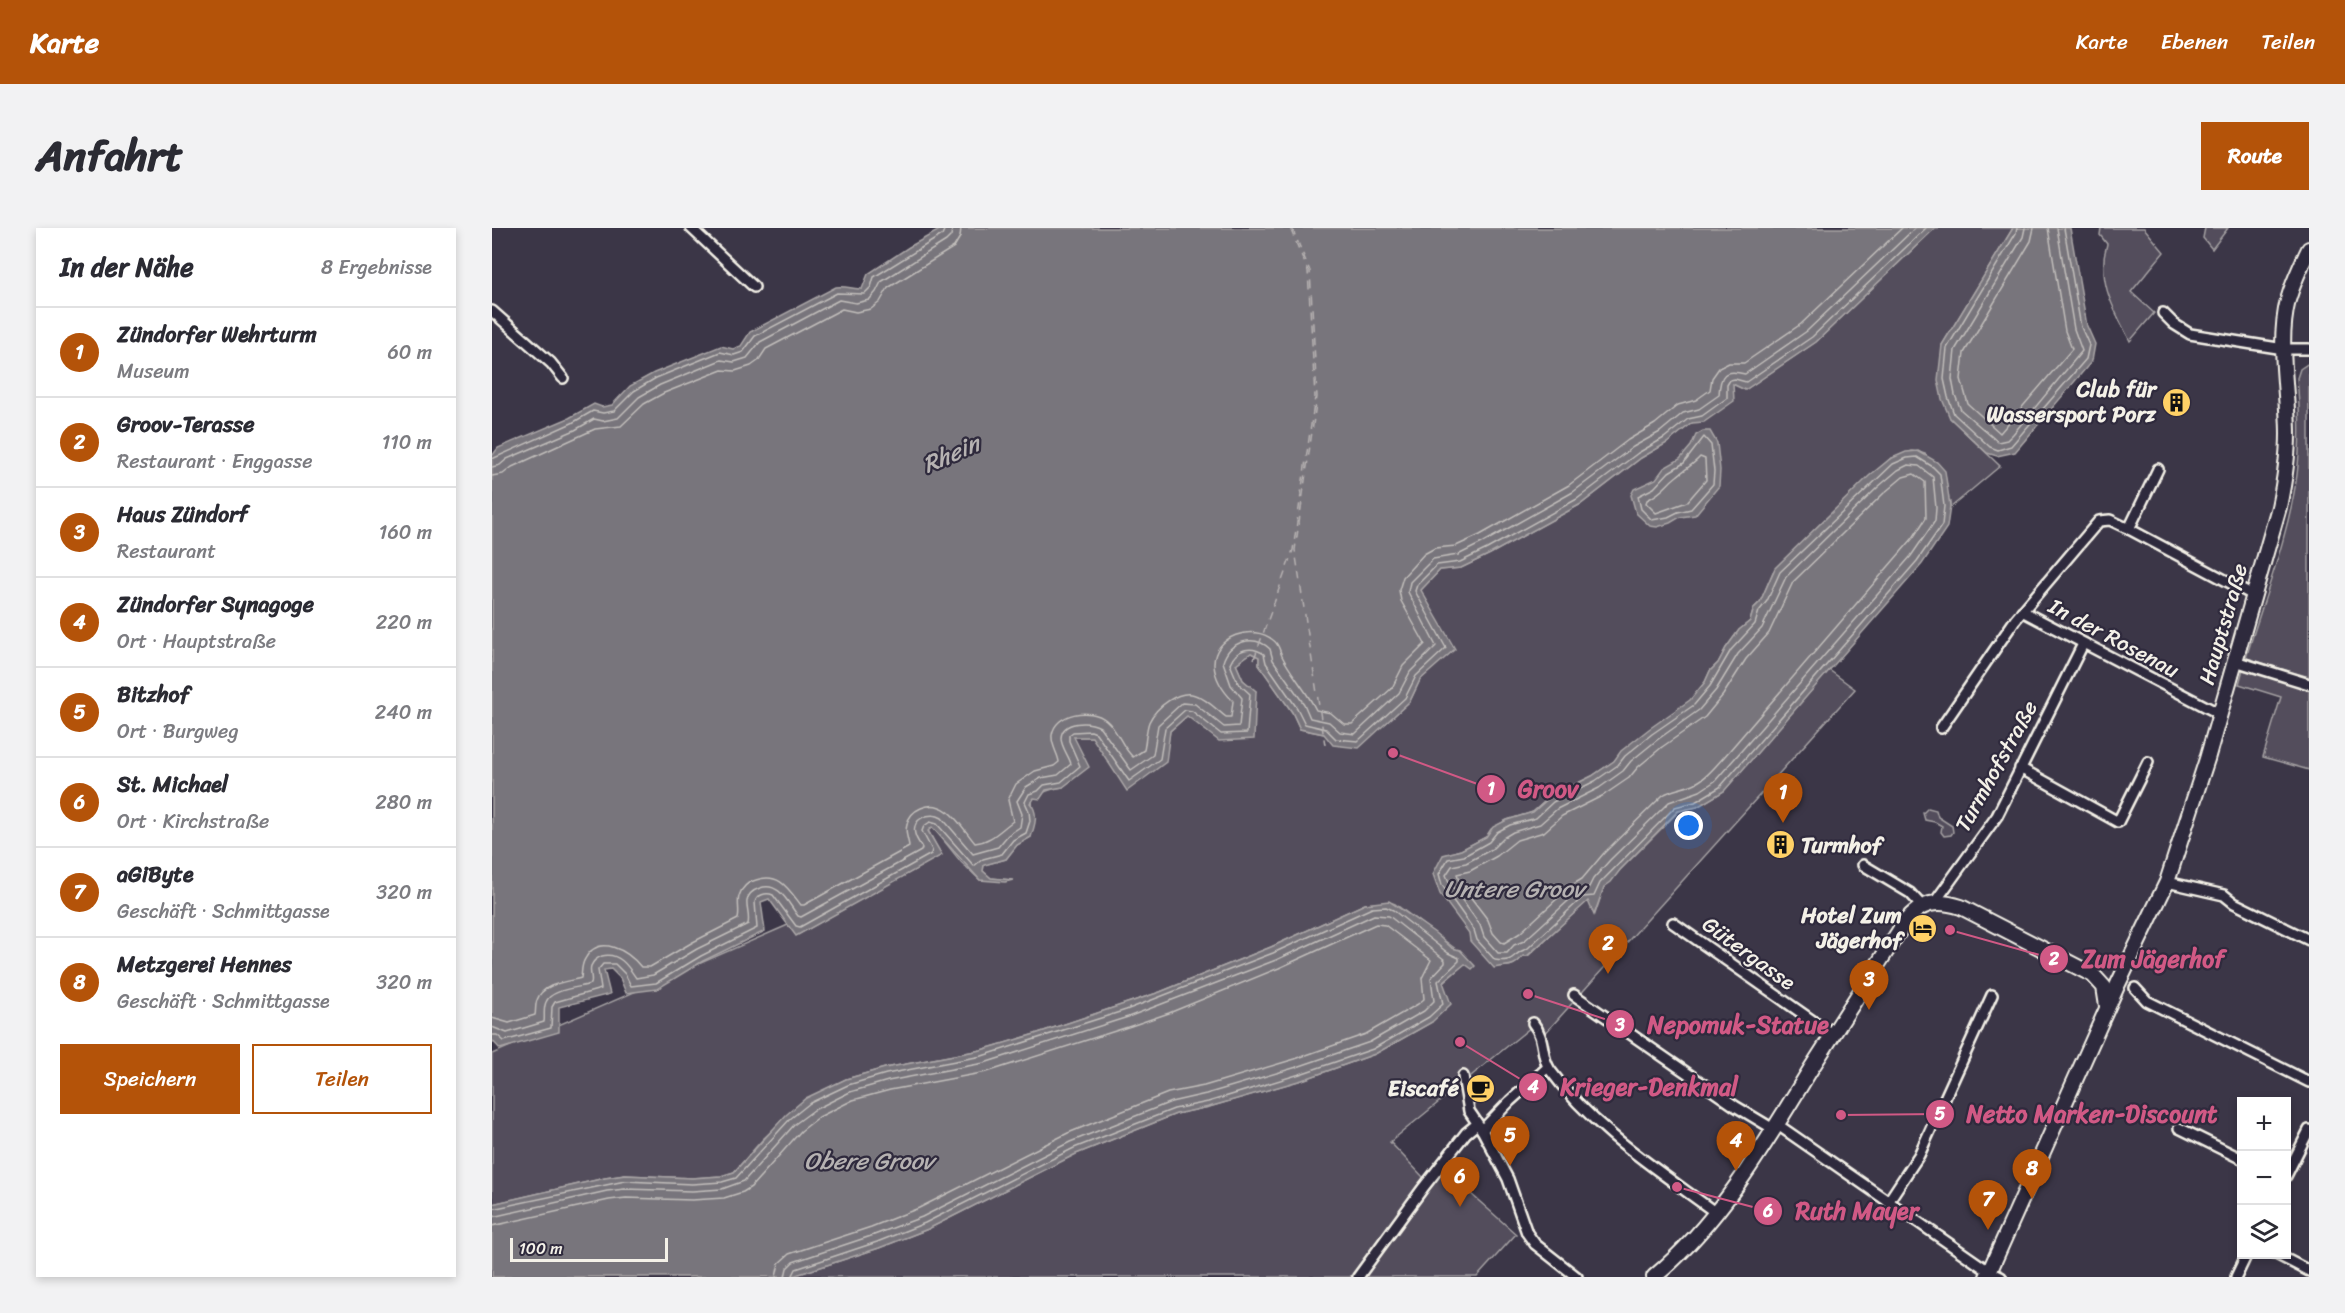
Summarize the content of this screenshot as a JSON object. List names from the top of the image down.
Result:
{
  "streets": {
    "main road": ["Hauptstraße"],
    "street": ["In der Rosenau", "Turmhofstraße", "Gütergasse"]
  },
  "crossings": [
    ["Hauptstraße", "In der Rosenau"],
    ["In der Rosenau", "Turmhofstraße"]
  ],
  "water": ["Rhein", "Untere Groov", "Obere Groov"],
  "places": {
    "building": ["Club für Wassersport Porz", "Turmhof"],
    "other": [
      "Groov",
      "Zum Jägerhof",
      "Nepomuk-Statue",
      "Krieger-Denkmal",
      "Netto Marken-Discount",
      "Ruth Mayer"
    ],
    "hotel": ["Hotel Zum Jägerhof"],
    "cafe": ["Eiscafé"]
  },
  "scale_bar": "100 m",
  "page": {
    "header": "Karte",
    "nav": ["Karte", "Ebenen", "Teilen"],
    "title": "Anfahrt",
    "buttons": [
      "Route",
      ["Speichern", "Teilen"]
    ],
    "heading": ["In der Nähe", "8 Ergebnisse"],
    "list": [
      {
        "mark": "1",
        "name": "Zündorfer Wehrturm",
        "note": "Museum",
        "value": "60 m"
      },
      {
        "mark": "2",
        "name": "Groov-Terasse",
        "note": "Restaurant · Enggasse",
        "value": "110 m"
      },
      {
        "mark": "3",
        "name": "Haus Zündorf",
        "note": "Restaurant",
        "value": "160 m"
      },
      {
        "mark": "4",
        "name": "Zündorfer Synagoge",
        "note": "Ort · Hauptstraße",
        "value": "220 m"
      },
      {
        "mark": "5",
        "name": "Bitzhof",
        "note": "Ort · Burgweg",
        "value": "240 m"
      },
      {
        "mark": "6",
        "name": "St. Michael",
        "note": "Ort · Kirchstraße",
        "value": "280 m"
      },
      {
        "mark": "7",
        "name": "aGiByte",
        "note": "Geschäft · Schmittgasse",
        "value": "320 m"
      },
      {
        "mark": "8",
        "name": "Metzgerei Hennes",
        "note": "Geschäft · Schmittgasse",
        "value": "320 m"
      }
    ],
    "pins": [
      "1",
      "2",
      "3",
      "5",
      "4",
      "8",
      "6",
      "7"
    ],
    "map_buttons": ["+", "−"],
    "scale": "100 m"
  }
}
